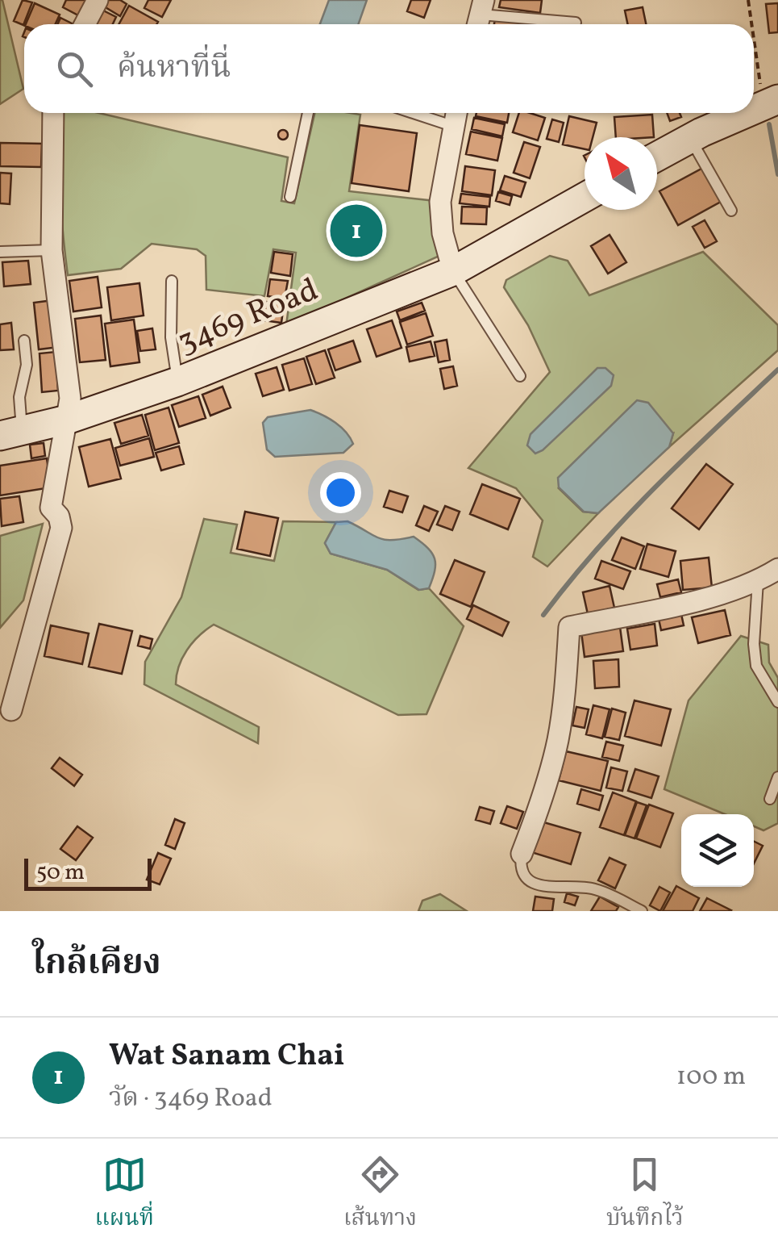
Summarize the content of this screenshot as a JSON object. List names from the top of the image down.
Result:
{
  "streets": {
    "street": ["3469 Road"]
  },
  "scale_bar": "50 m",
  "north": "top left",
  "page": {
    "search": "ค้นหาที่นี่",
    "pins": "1",
    "scale": "50 m",
    "heading": "ใกล้เคียง",
    "list": [
      {
        "mark": "1",
        "name": "Wat Sanam Chai",
        "note": "วัด · 3469 Road",
        "value": "100 m"
      }
    ],
    "nav": ["แผนที่", "เส้นทาง", "บันทึกไว้"]
  }
}
